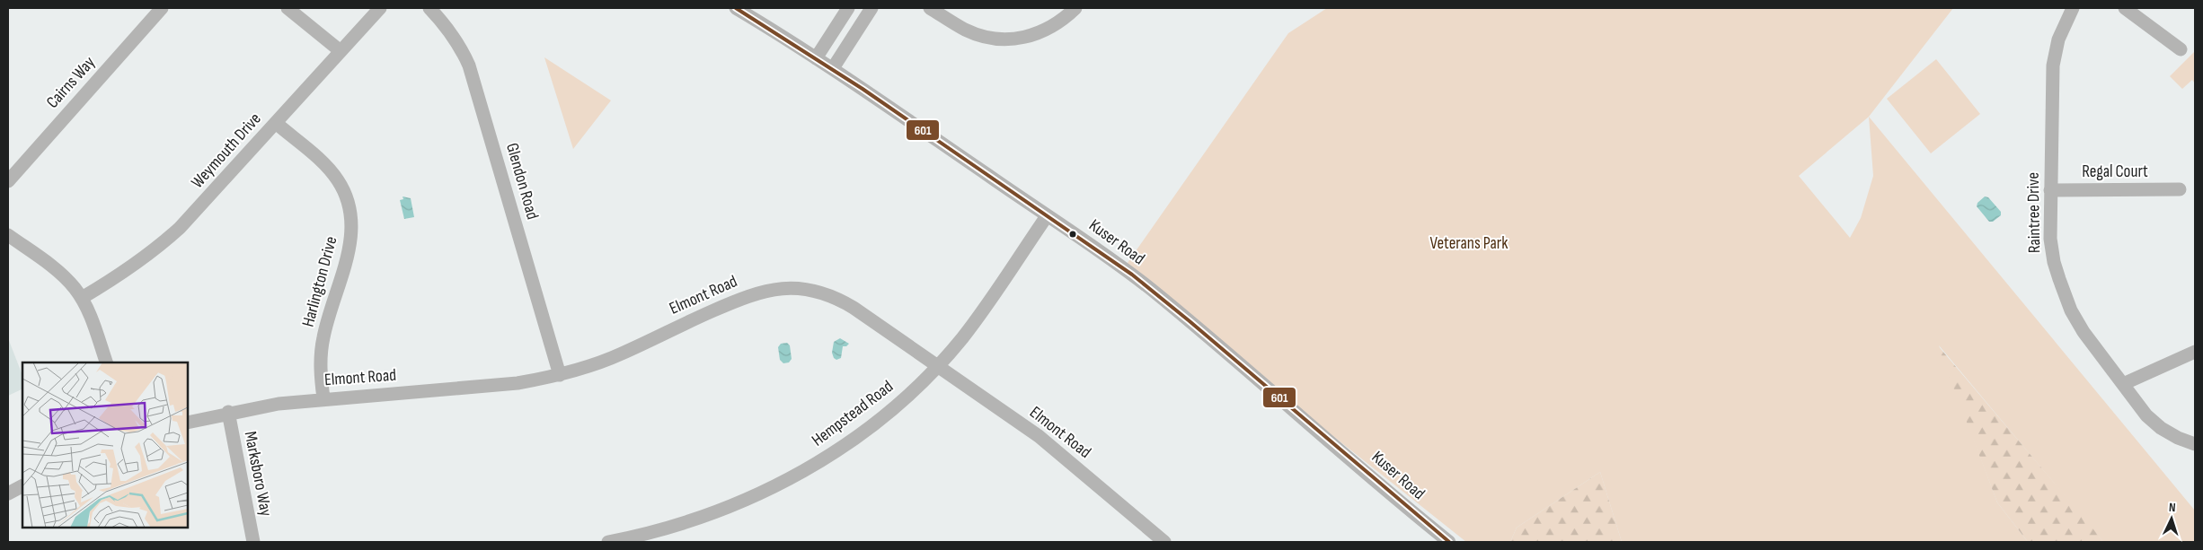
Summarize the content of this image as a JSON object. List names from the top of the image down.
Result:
{
  "streets": {
    "street": [
      "Cairns Way",
      "Weymouth Drive",
      "Regal Court",
      "Glendon Road",
      "Raintree Drive",
      "Kuser Road",
      "Harlington Drive",
      "Elmont Road",
      "Hempstead Road",
      "Marksboro Way"
    ]
  },
  "crossings": [
    ["Weymouth Drive", "Harlington Drive"],
    ["Regal Court", "Raintree Drive"],
    ["Glendon Road", "Elmont Road"],
    ["Kuser Road", "Hempstead Road"],
    ["Harlington Drive", "Elmont Road"],
    ["Elmont Road", "Hempstead Road"],
    ["Elmont Road", "Marksboro Way"]
  ],
  "parks": ["Veterans Park"],
  "lines": ["transit line 601"],
  "north": "top"
}
